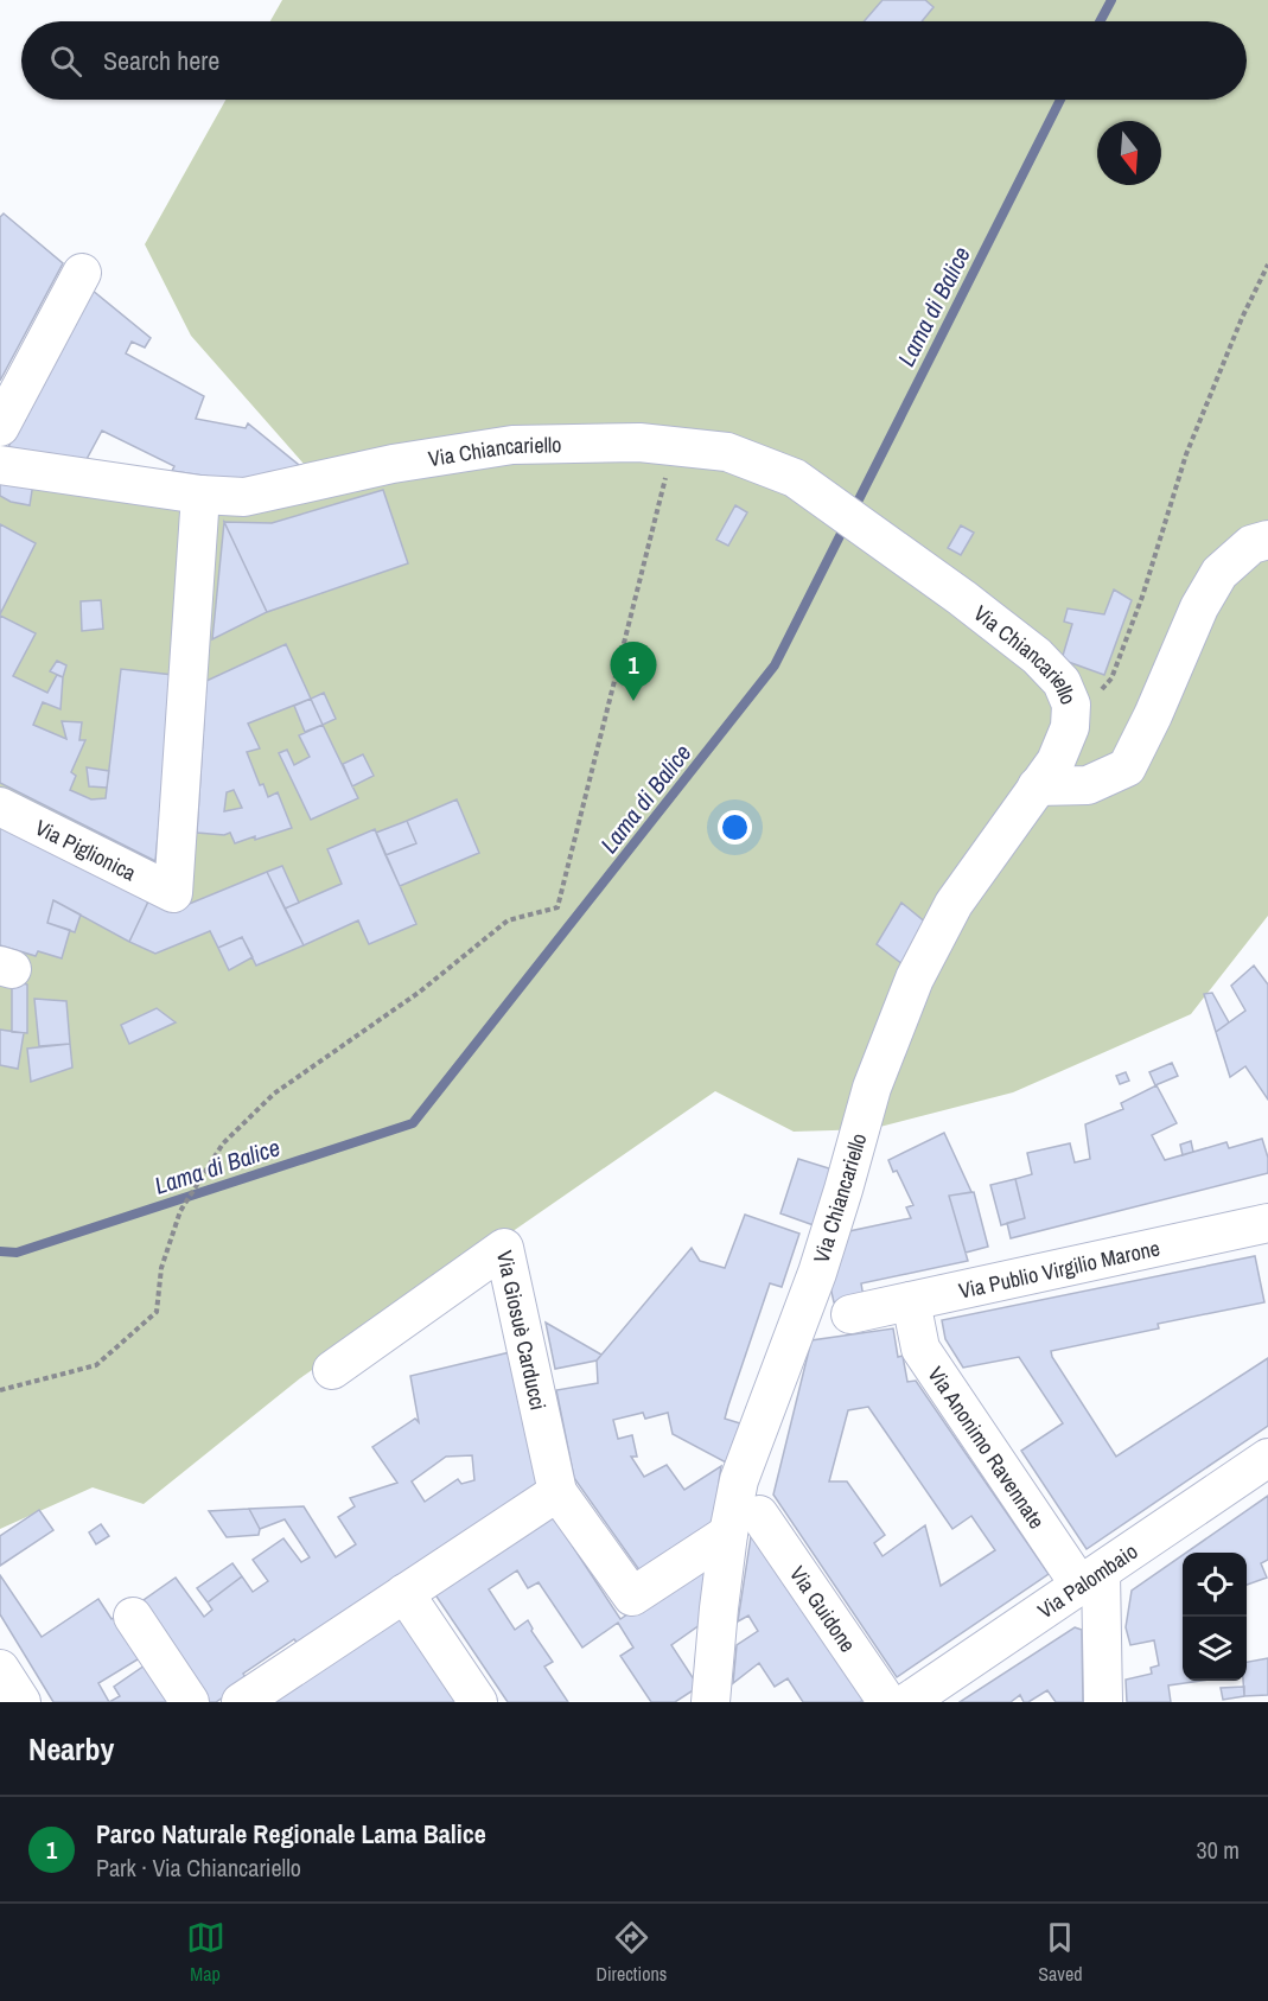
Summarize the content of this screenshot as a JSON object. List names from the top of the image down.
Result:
{
  "streets": {
    "street": [
      "Via Chiancariello",
      "Via Piglionica",
      "Via Publio Virgilio Marone",
      "Via Giosuè Carducci",
      "Via Anonimo Ravennate",
      "Via Palombaio",
      "Via Guidone"
    ]
  },
  "crossings": [
    ["Via Chiancariello", "Via Piglionica"],
    ["Via Chiancariello", "Via Giosuè Carducci"],
    ["Via Publio Virgilio Marone", "Via Anonimo Ravennate"],
    ["Via Anonimo Ravennate", "Via Palombaio"]
  ],
  "water": ["Lama di Balice"],
  "north": "bottom",
  "page": {
    "search": "Search here",
    "pins": "1",
    "heading": "Nearby",
    "list": [
      {
        "mark": "1",
        "name": "Parco Naturale Regionale Lama Balice",
        "note": "Park · Via Chiancariello",
        "value": "30 m"
      }
    ],
    "nav": ["Map", "Directions", "Saved"]
  }
}
